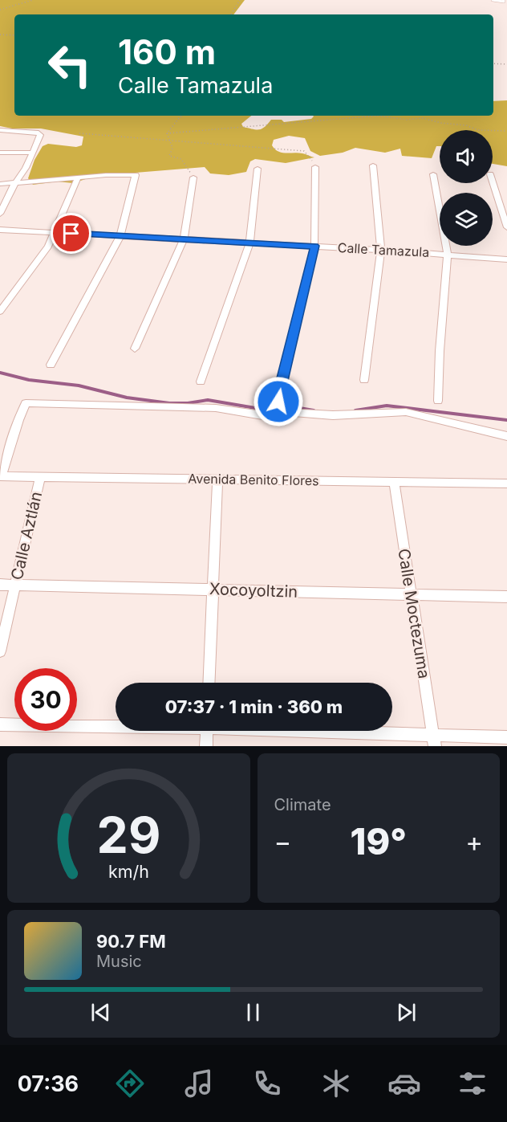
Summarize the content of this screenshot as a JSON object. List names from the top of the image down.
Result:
{
  "streets": {
    "street": [
      "Calle Tamazula",
      "Avenida Benito Flores",
      "Calle Aztlán",
      "Xocoyoltzin",
      "Calle Moctezuma"
    ]
  },
  "crossings": [
    ["Avenida Benito Flores", "Calle Aztlán"],
    ["Avenida Benito Flores", "Calle Moctezuma"],
    ["Calle Aztlán", "Xocoyoltzin"],
    ["Xocoyoltzin", "Calle Moctezuma"]
  ],
  "page": {
    "turn": ["160 m", "Calle Tamazula"],
    "limit": "30",
    "trip": "07:37 · 1 min · 360 m",
    "tile": "Climate",
    "heat": ["−", "19°", "+"],
    "song": ["90.7 FM", "Music"],
    "tabs": "07:36",
    "gauge": ["29", "km/h"]
  }
}
